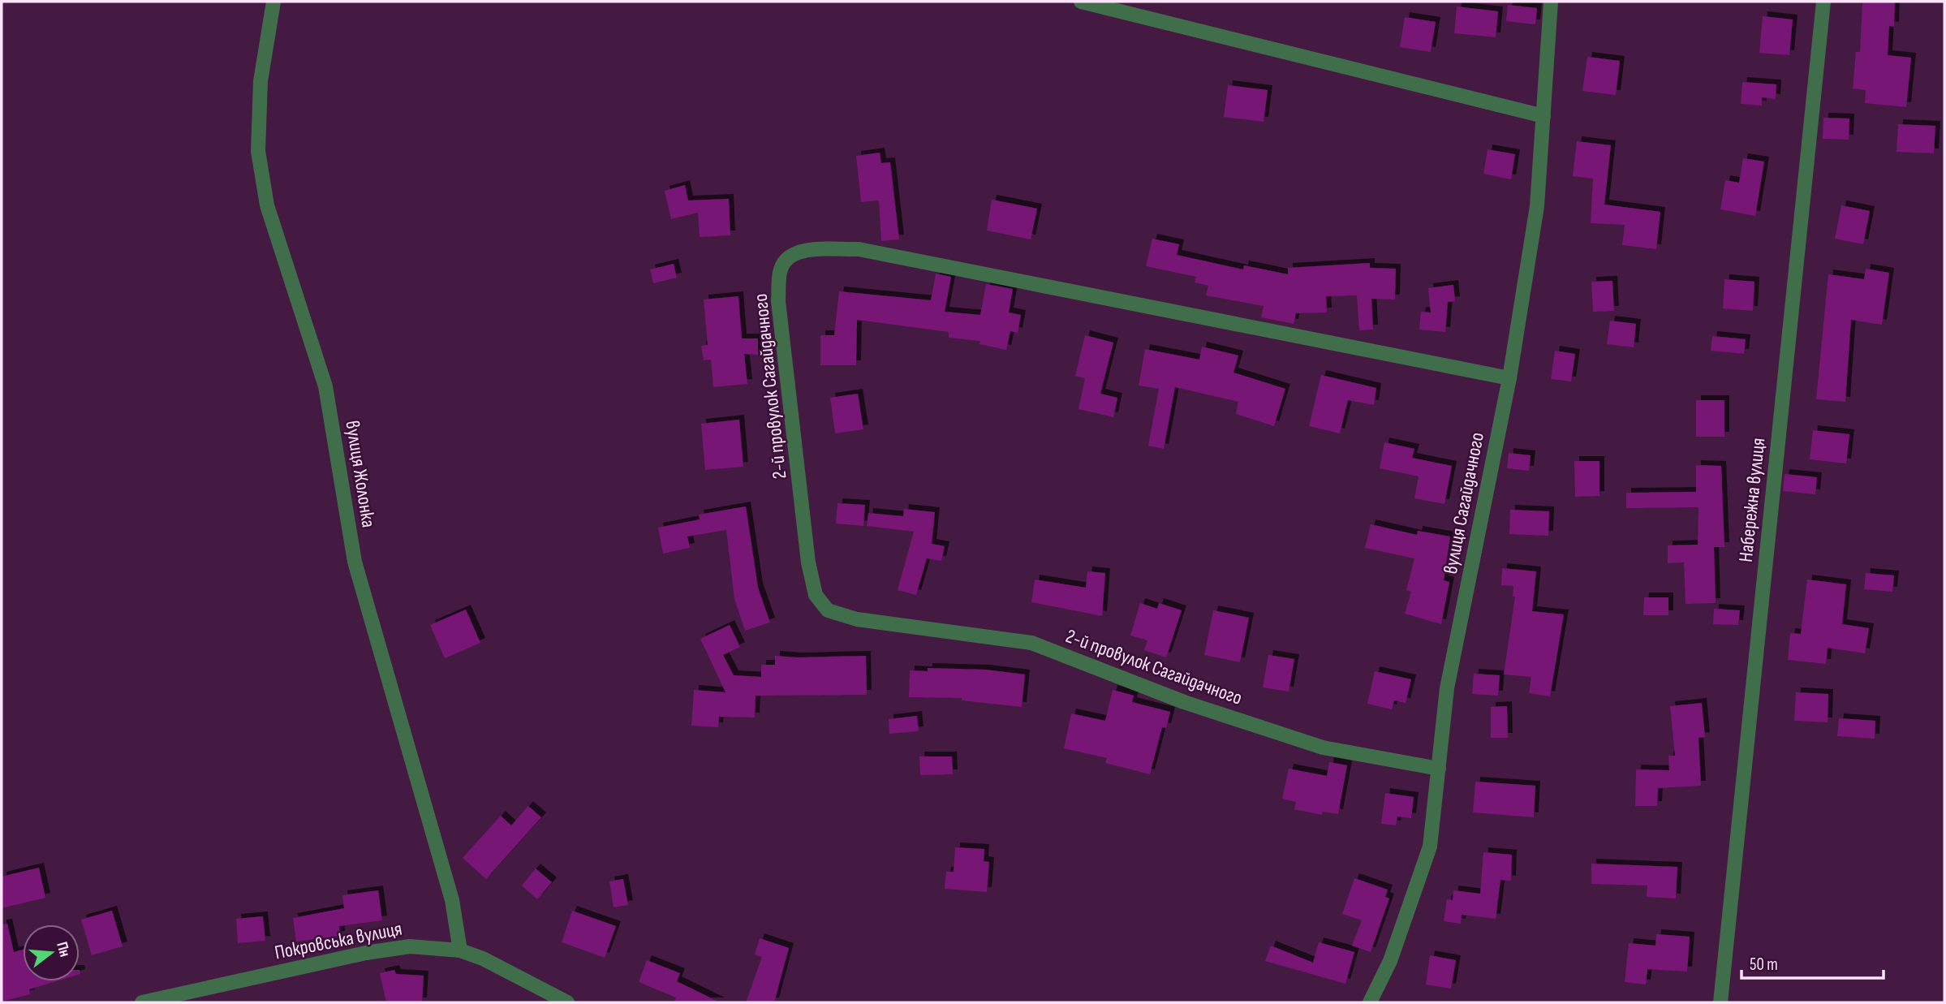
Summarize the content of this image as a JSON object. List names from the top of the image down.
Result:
{
  "streets": {
    "street": [
      "2-й провулок Сагайдачного",
      "вулиця Жолонка",
      "Набережна вулиця",
      "вулиця Сагайдачного",
      "Покровська вулиця"
    ]
  },
  "crossings": [
    ["2-й провулок Сагайдачного", "вулиця Сагайдачного"],
    ["вулиця Жолонка", "Покровська вулиця"]
  ],
  "scale_bar": "50 m",
  "north": "right"
}
